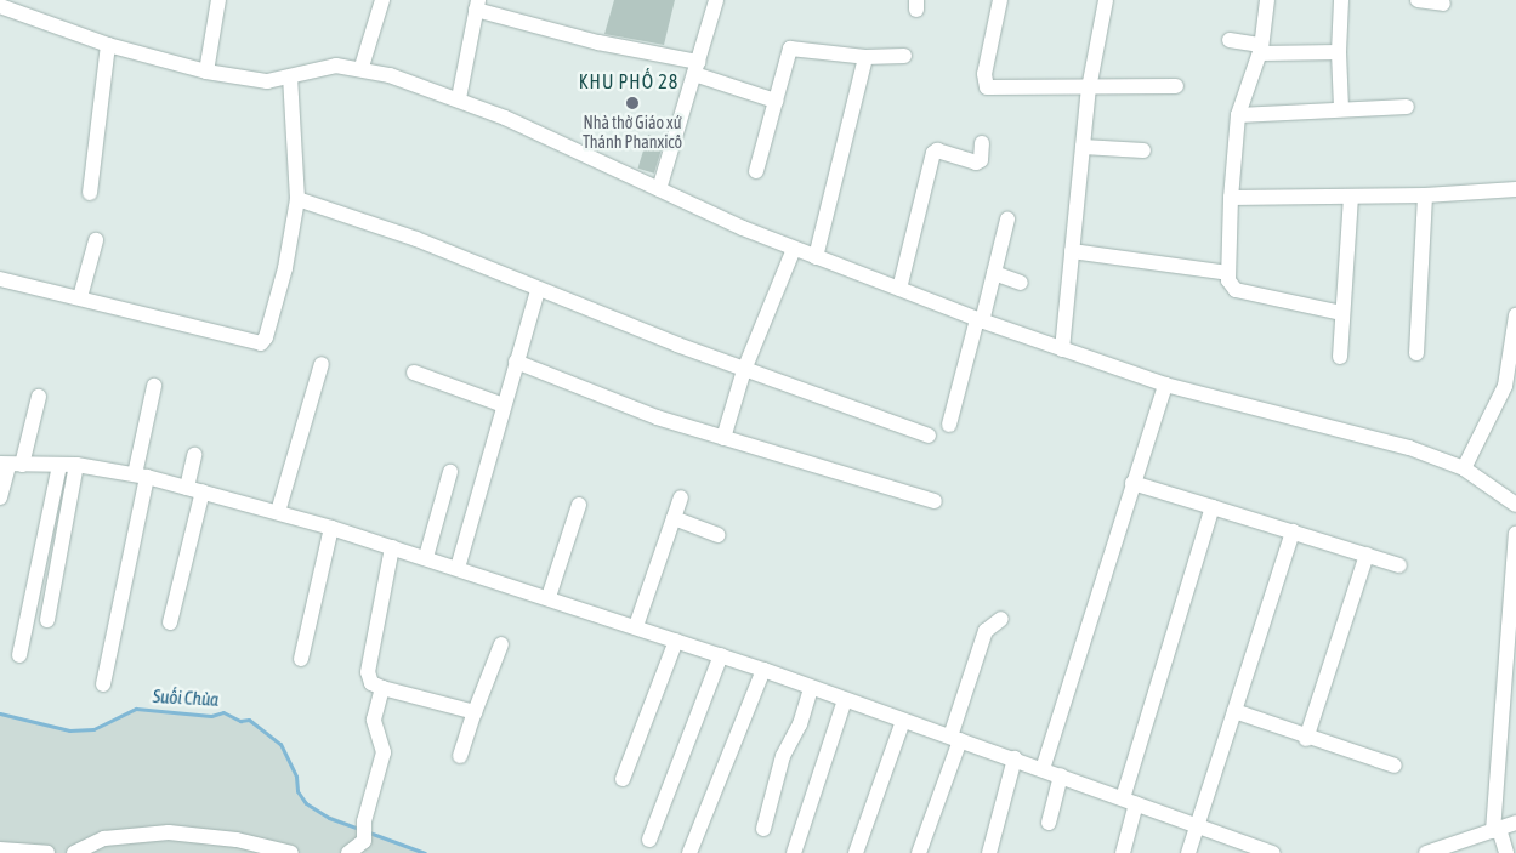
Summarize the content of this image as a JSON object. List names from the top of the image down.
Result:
{
  "districts": ["KHU PHỐ 28"],
  "water": ["Suối Chùa"],
  "places": ["Nhà thờ Giáo xứ Thánh Phanxicô"]
}
